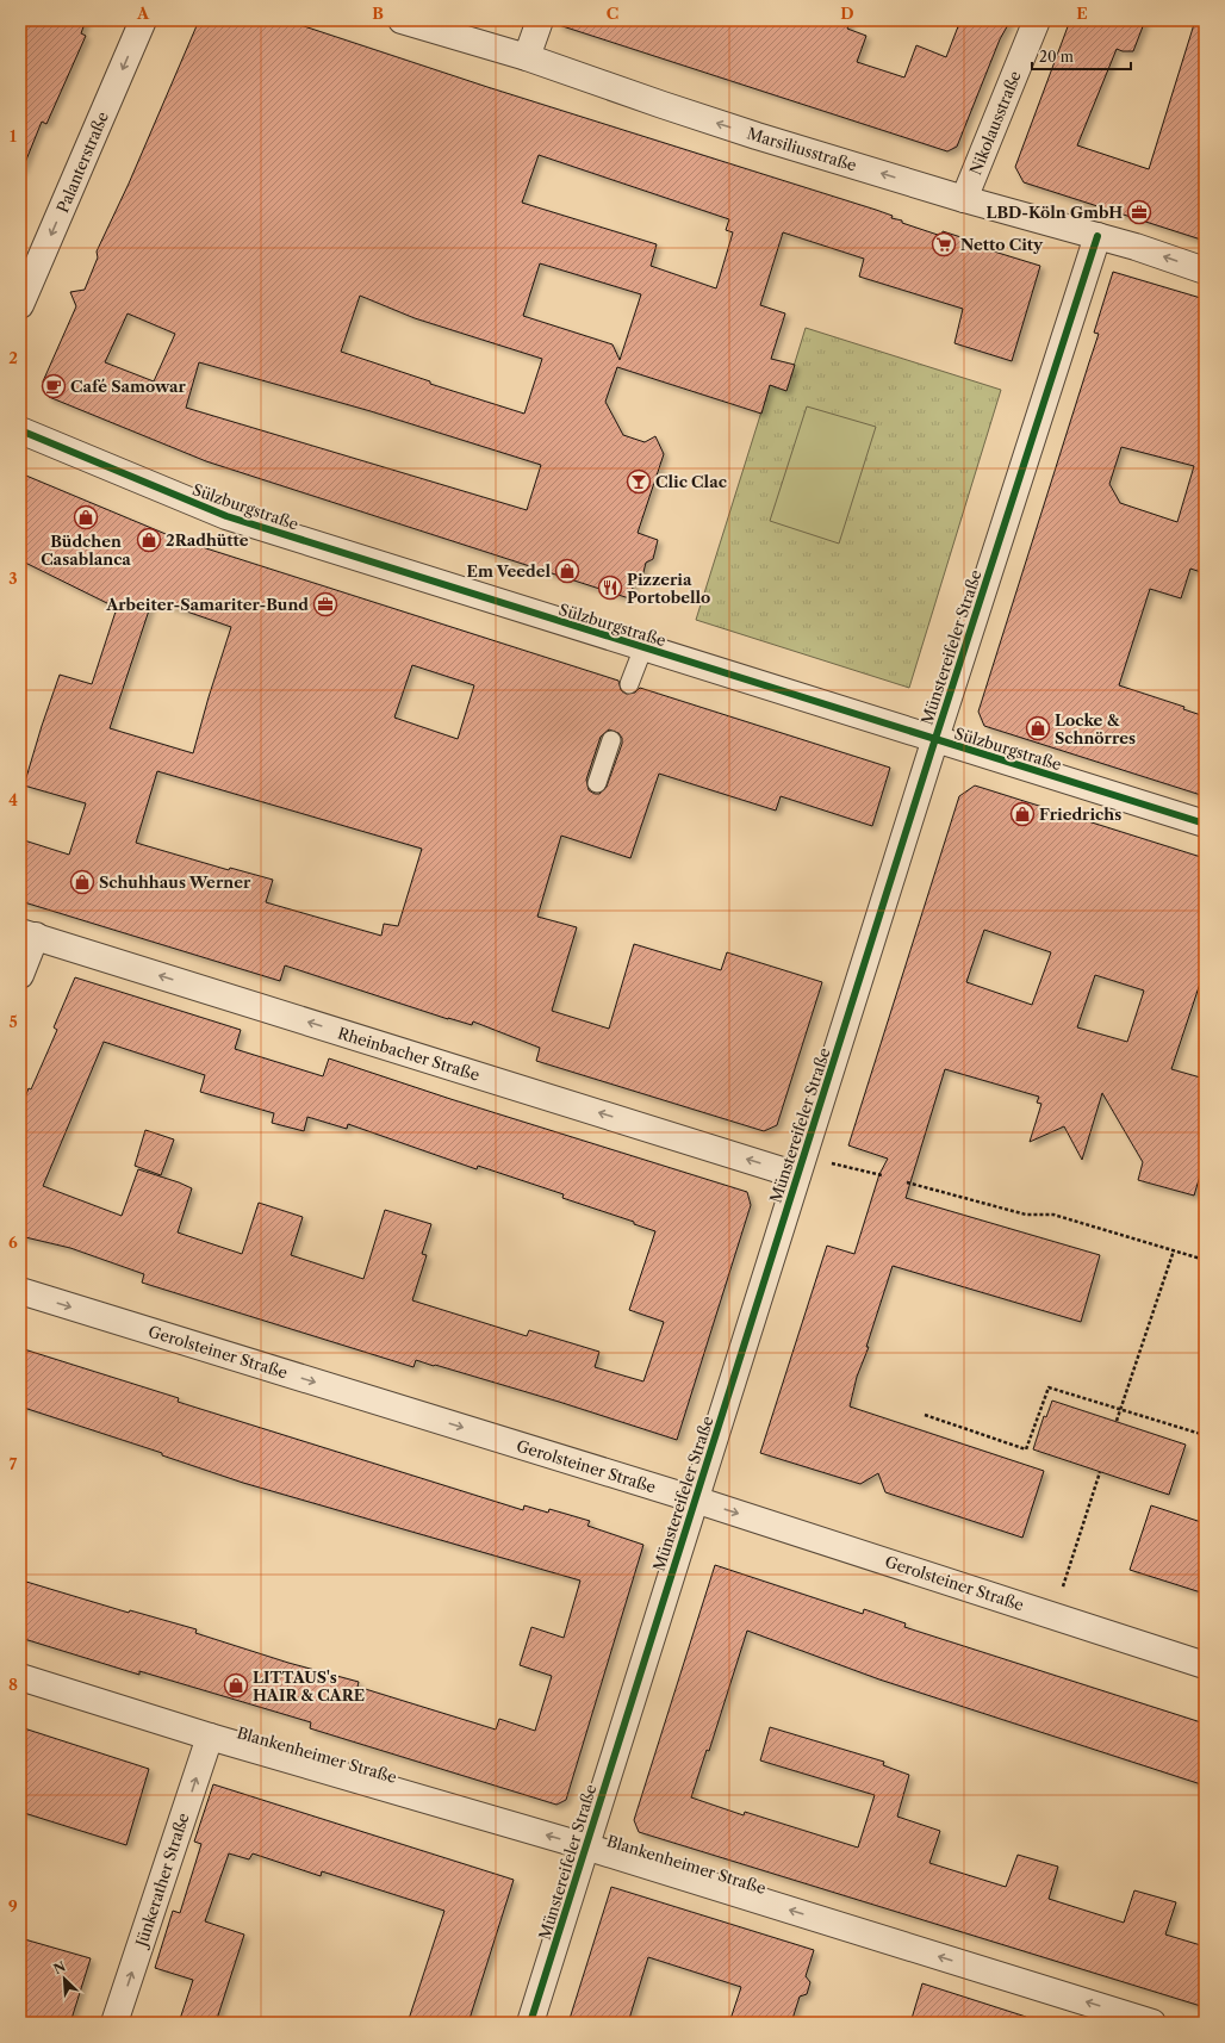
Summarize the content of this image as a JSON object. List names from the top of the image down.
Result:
{
  "streets": {
    "street": [
      "Nikolausstraße",
      "Marsiliusstraße",
      "Palanterstraße",
      "Sülzburgstraße",
      "Münstereifeler Straße",
      "Rheinbacher Straße",
      "Gerolsteiner Straße",
      "Blankenheimer Straße",
      "Jünkerather Straße"
    ]
  },
  "crossings": [
    ["Nikolausstraße", "Marsiliusstraße"],
    ["Marsiliusstraße", "Münstereifeler Straße"],
    ["Sülzburgstraße", "Münstereifeler Straße"],
    ["Münstereifeler Straße", "Rheinbacher Straße"],
    ["Münstereifeler Straße", "Gerolsteiner Straße"],
    ["Münstereifeler Straße", "Blankenheimer Straße"],
    ["Blankenheimer Straße", "Jünkerather Straße"]
  ],
  "one_way": [
    "Marsiliusstraße",
    "Palanterstraße",
    "Rheinbacher Straße",
    "Gerolsteiner Straße",
    "Blankenheimer Straße",
    "Jünkerather Straße"
  ],
  "places": {
    "office": ["LBD-Köln GmbH", "Arbeiter-Samariter-Bund"],
    "supermarket": ["Netto City"],
    "cafe": ["Café Samowar"],
    "bar": ["Clic Clac"],
    "shop": [
      "Büdchen Casablanca",
      "2Radhütte",
      "Em Veedel",
      "Locke & Schnörres",
      "Friedrichs",
      "Schuhhaus Werner",
      "LITTAUS's HAIR & CARE"
    ],
    "restaurant": ["Pizzeria Portobello"]
  },
  "scale_bar": "20 m",
  "north": "top left",
  "grid": {
    "columns": [
      "A",
      "B",
      "C",
      "D",
      "E"
    ],
    "rows": [
      "1",
      "2",
      "3",
      "4",
      "5",
      "6",
      "7",
      "8",
      "9"
    ]
  }
}
